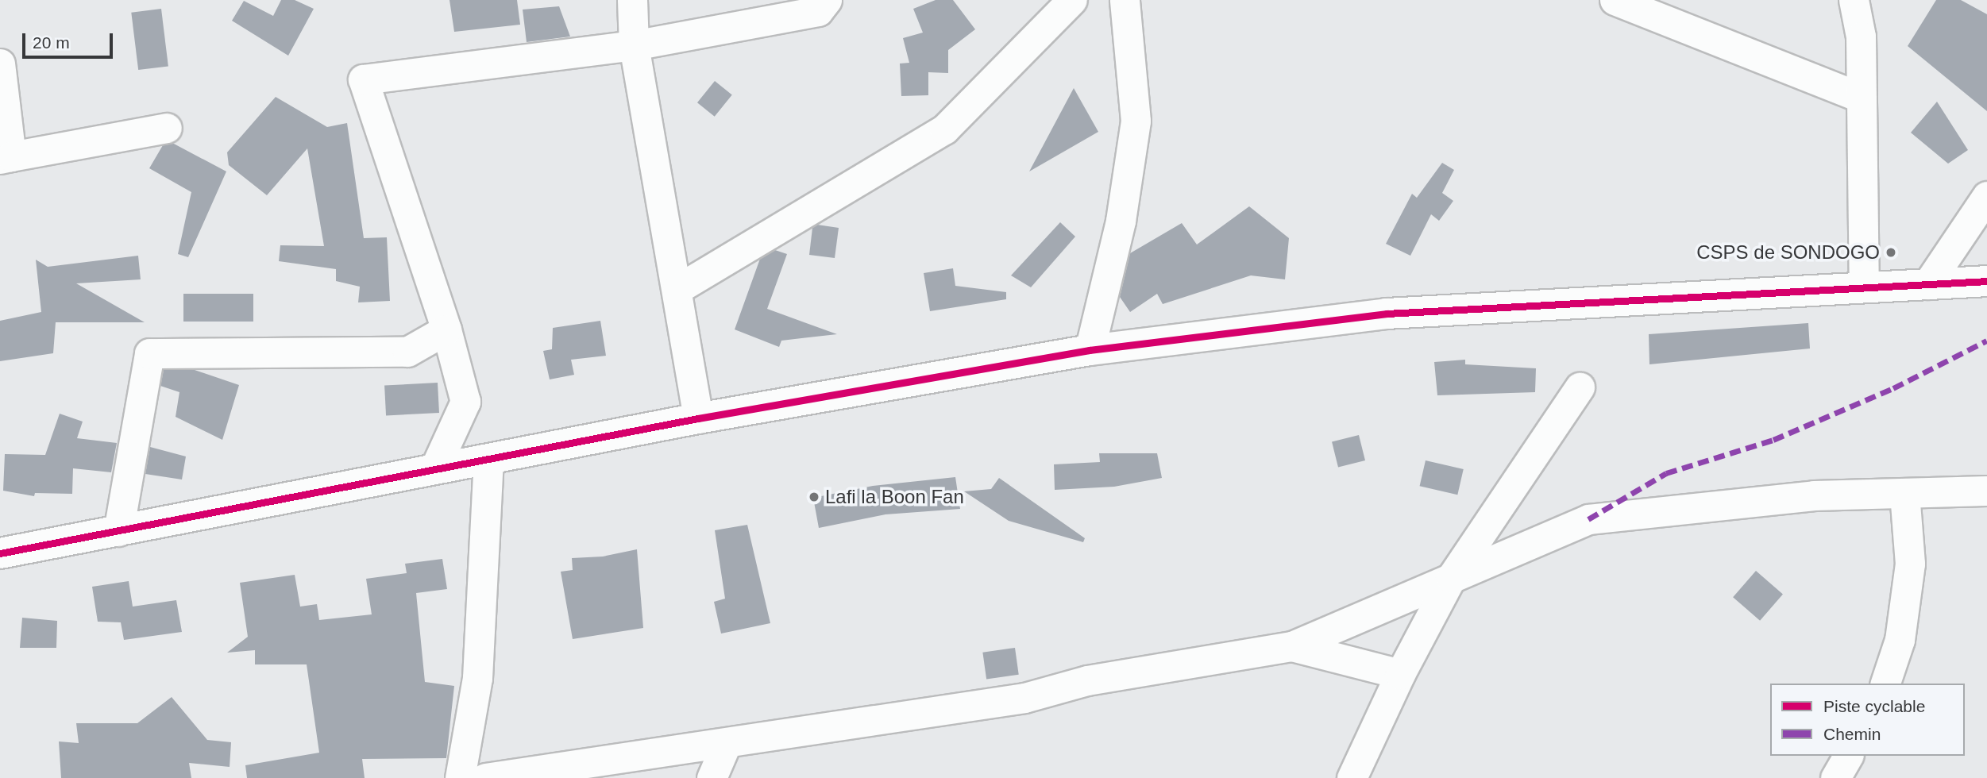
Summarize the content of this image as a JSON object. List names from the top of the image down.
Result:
{
  "places": ["CSPS de SONDOGO", "Lafi la Boon Fan"],
  "legend": ["Piste cyclable", "Chemin"],
  "scale_bar": "20 m"
}
